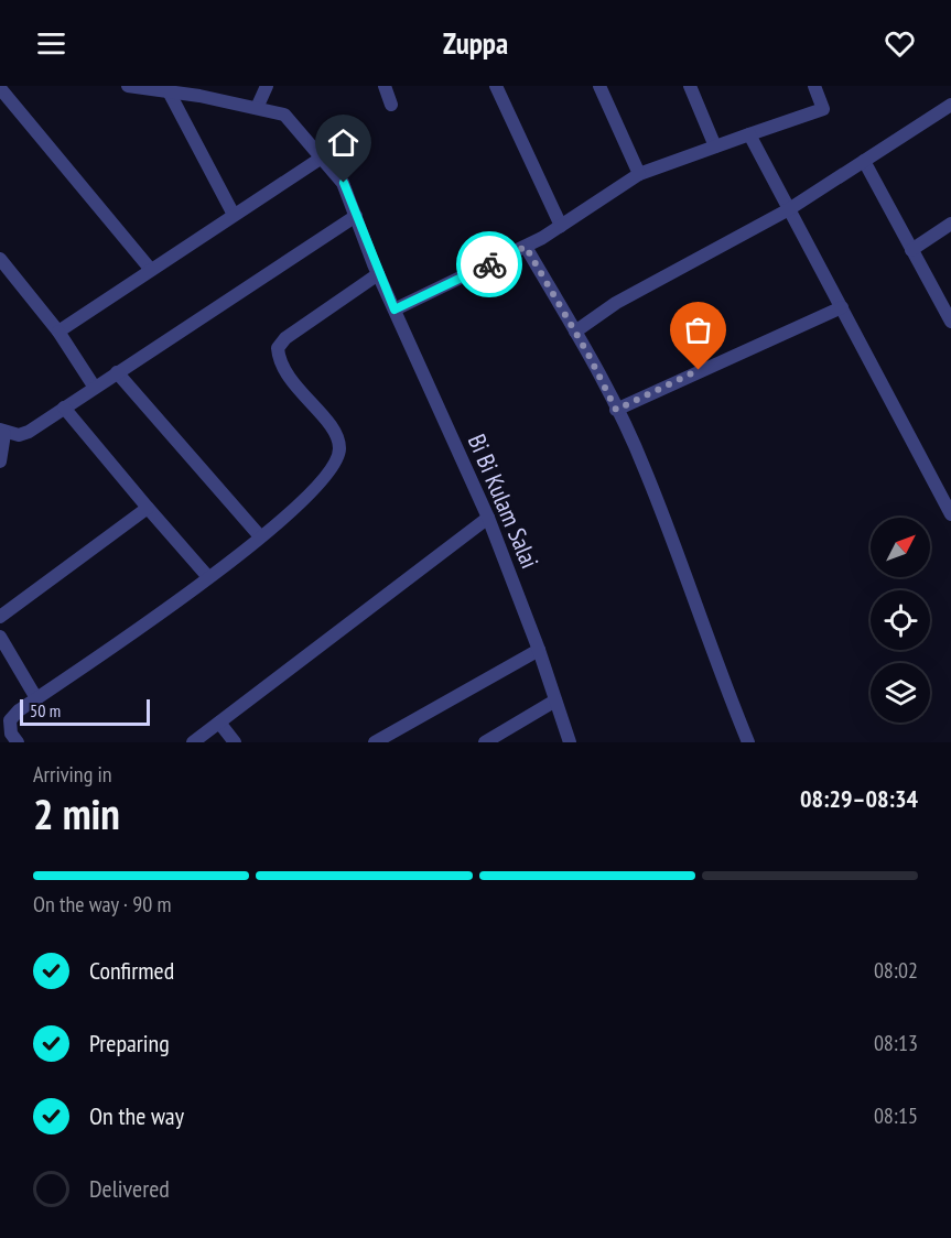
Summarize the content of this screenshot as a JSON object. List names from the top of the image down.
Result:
{
  "streets": {
    "street": ["Bi Bi Kulam Salai"]
  },
  "scale_bar": "50 m",
  "north": "top right",
  "page": {
    "header": "Zuppa",
    "scale": "50 m",
    "heading": ["2 min", "Arriving in", "08:29–08:34"],
    "bar": "On the way · 90 m",
    "list": [
      ["Confirmed", "08:02"],
      ["Preparing", "08:13"],
      ["On the way", "08:15"],
      "Delivered"
    ]
  }
}
